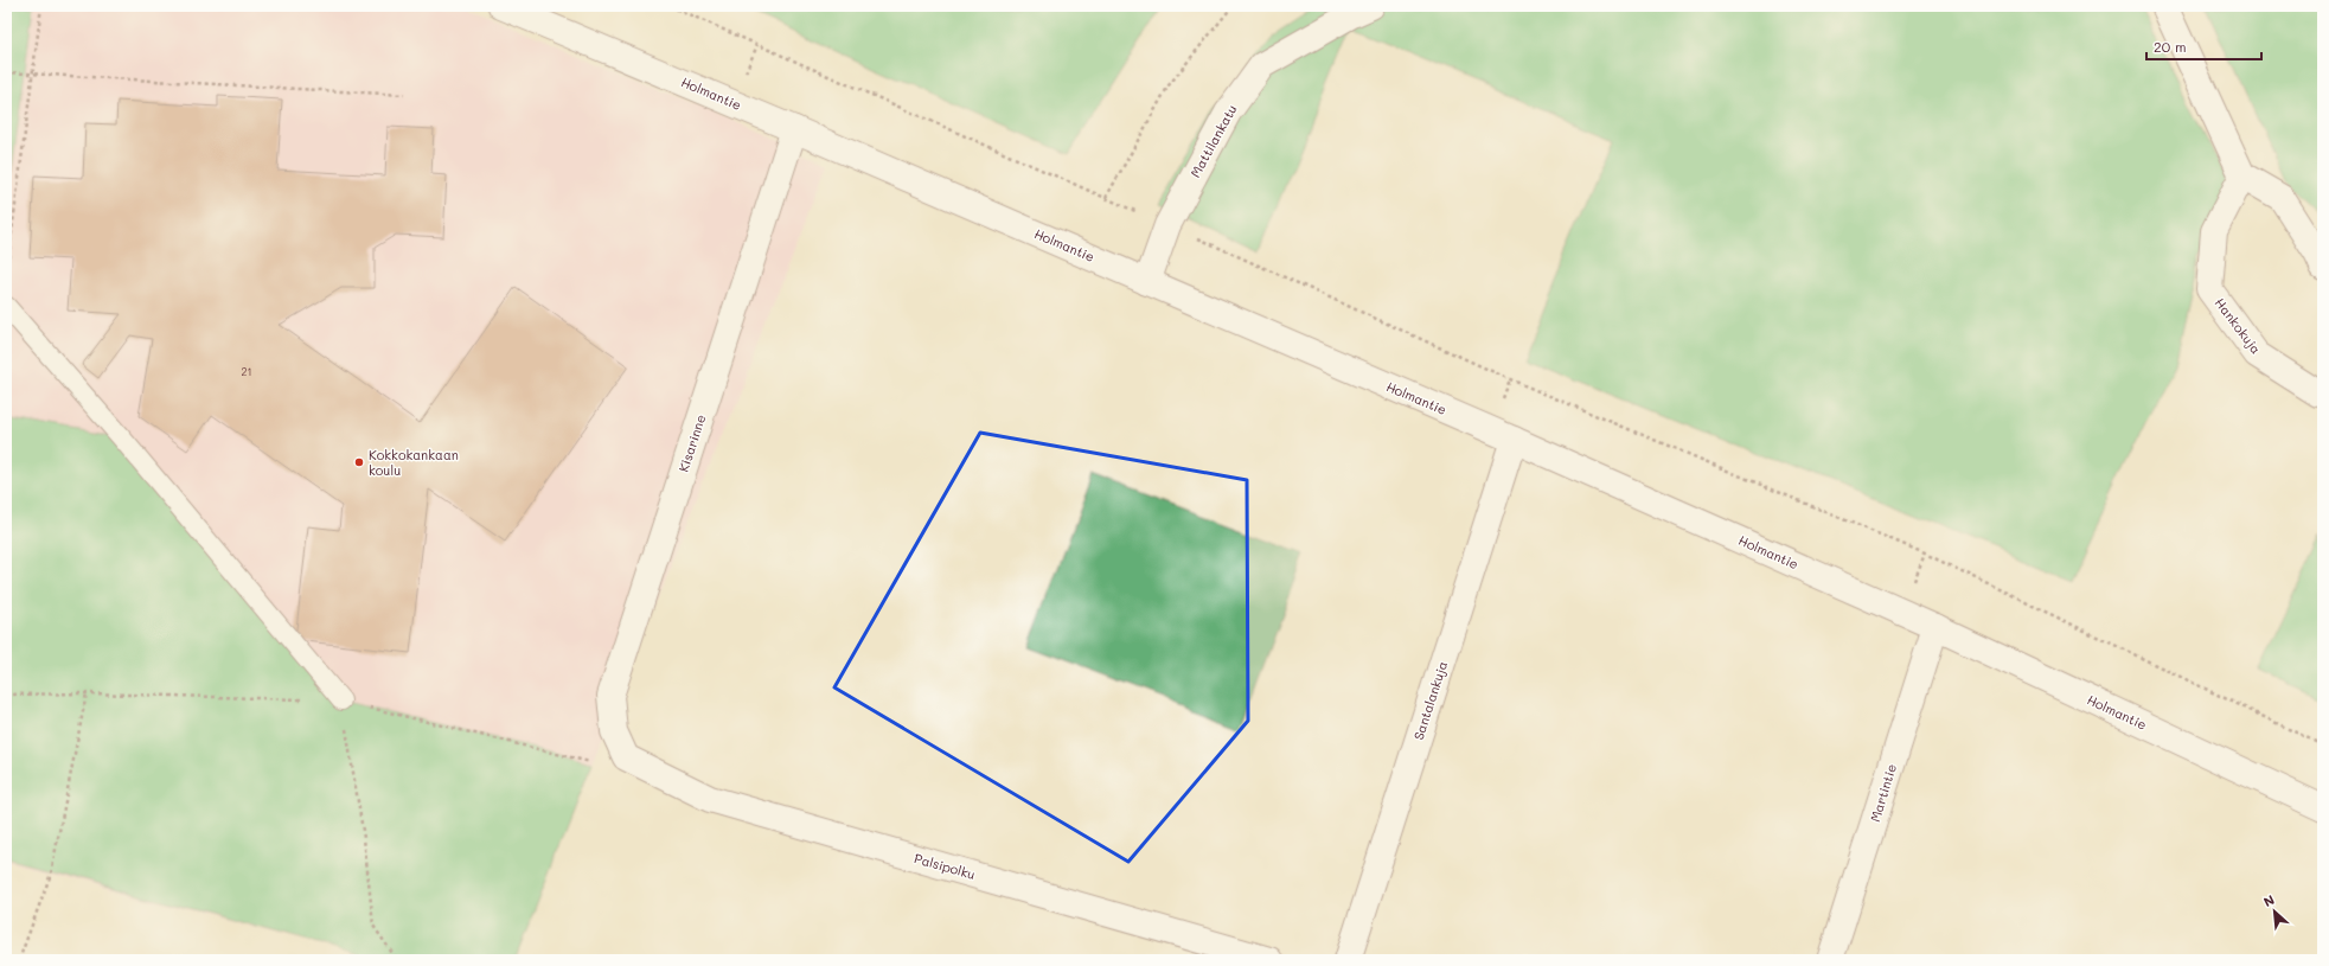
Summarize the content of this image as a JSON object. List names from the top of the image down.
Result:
{
  "streets": {
    "street": [
      "Holmantie",
      "Mattilankatu",
      "Hankokuja",
      "Kisarinne",
      "Santalankuja",
      "Martintie",
      "Palsipolku"
    ]
  },
  "crossings": [
    ["Holmantie", "Mattilankatu"],
    ["Holmantie", "Kisarinne"],
    ["Holmantie", "Santalankuja"],
    ["Holmantie", "Martintie"],
    ["Kisarinne", "Palsipolku"]
  ],
  "places": ["Kokkokankaan koulu"],
  "house_numbers": ["21"],
  "scale_bar": "20 m",
  "north": "top left"
}
